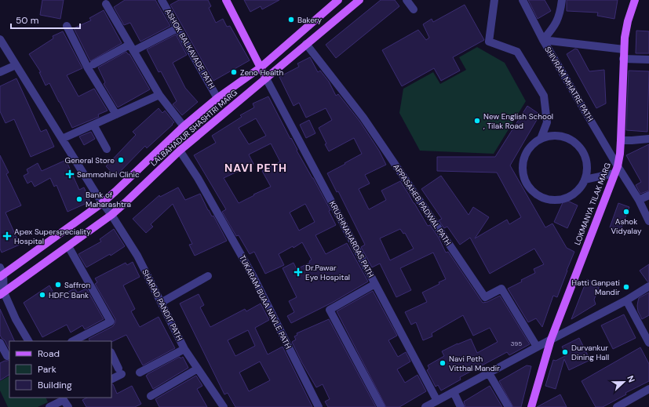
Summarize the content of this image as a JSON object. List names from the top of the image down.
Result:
{
  "streets": {
    "main road": ["LALBAHADUR SHASHTRI MARG", "LOKMANYA TILAK MARG"],
    "street": [
      "ASHOK BALKAVADE PATH",
      "SHIVRAM MHATRE PATH",
      "APPASAHEB PADWAL PATH",
      "KRUSHNAHARDAS PATH",
      "TUKARAM BUAA NAVLE PATH",
      "SHARAD PANDIT PATH"
    ]
  },
  "crossings": [
    ["ASHOK BALKAVADE PATH", "LALBAHADUR SHASHTRI MARG"],
    ["SHIVRAM MHATRE PATH", "LOKMANYA TILAK MARG"],
    ["LALBAHADUR SHASHTRI MARG", "APPASAHEB PADWAL PATH"],
    ["LALBAHADUR SHASHTRI MARG", "KRUSHNAHARDAS PATH"],
    ["LALBAHADUR SHASHTRI MARG", "TUKARAM BUAA NAVLE PATH"],
    ["LALBAHADUR SHASHTRI MARG", "SHARAD PANDIT PATH"]
  ],
  "districts": ["NAVI PETH"],
  "places": {
    "other": [
      "Bakery",
      "Zeno Health",
      "New English School , Tilak Road",
      "General Store",
      "Bank of Maharashtra",
      "Ashok Vidyalay",
      "Saffron",
      "Hatti Ganpati Mandir",
      "HDFC Bank",
      "Durvankur Dining Hall",
      "Navi Peth Vitthal Mandir"
    ],
    "health": ["Sammohini Clinic", "Apex Superspeciality Hospital", "Dr.Pawar Eye Hospital"]
  },
  "house_numbers": ["395"],
  "legend": ["Road", "Park", "Building"],
  "scale_bar": "50 m",
  "north": "right"
}
